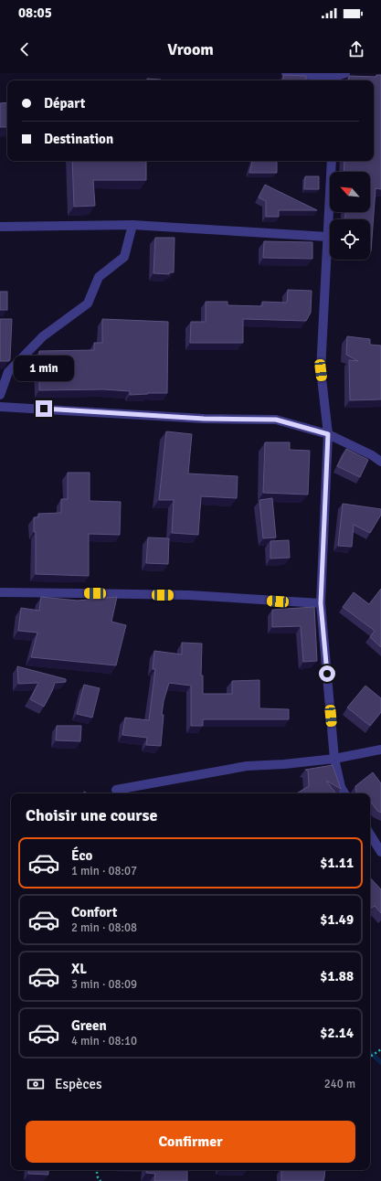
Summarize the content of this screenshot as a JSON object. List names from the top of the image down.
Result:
{
  "north": "top left",
  "page": {
    "status": "08:05",
    "header": "Vroom",
    "banner": ["Départ", "Destination"],
    "bubble": "1 min",
    "heading": "Choisir une course",
    "list": [
      {
        "name": "Éco",
        "note": "1 min · 08:07",
        "value": "$1.11"
      },
      {
        "name": "Confort",
        "note": "2 min · 08:08",
        "value": "$1.49"
      },
      {
        "name": "XL",
        "note": "3 min · 08:09",
        "value": "$1.88"
      },
      {
        "name": "Green",
        "note": "4 min · 08:10",
        "value": "$2.14"
      }
    ],
    "pay": ["Espèces", "240 m"],
    "buttons": "Confirmer"
  }
}
